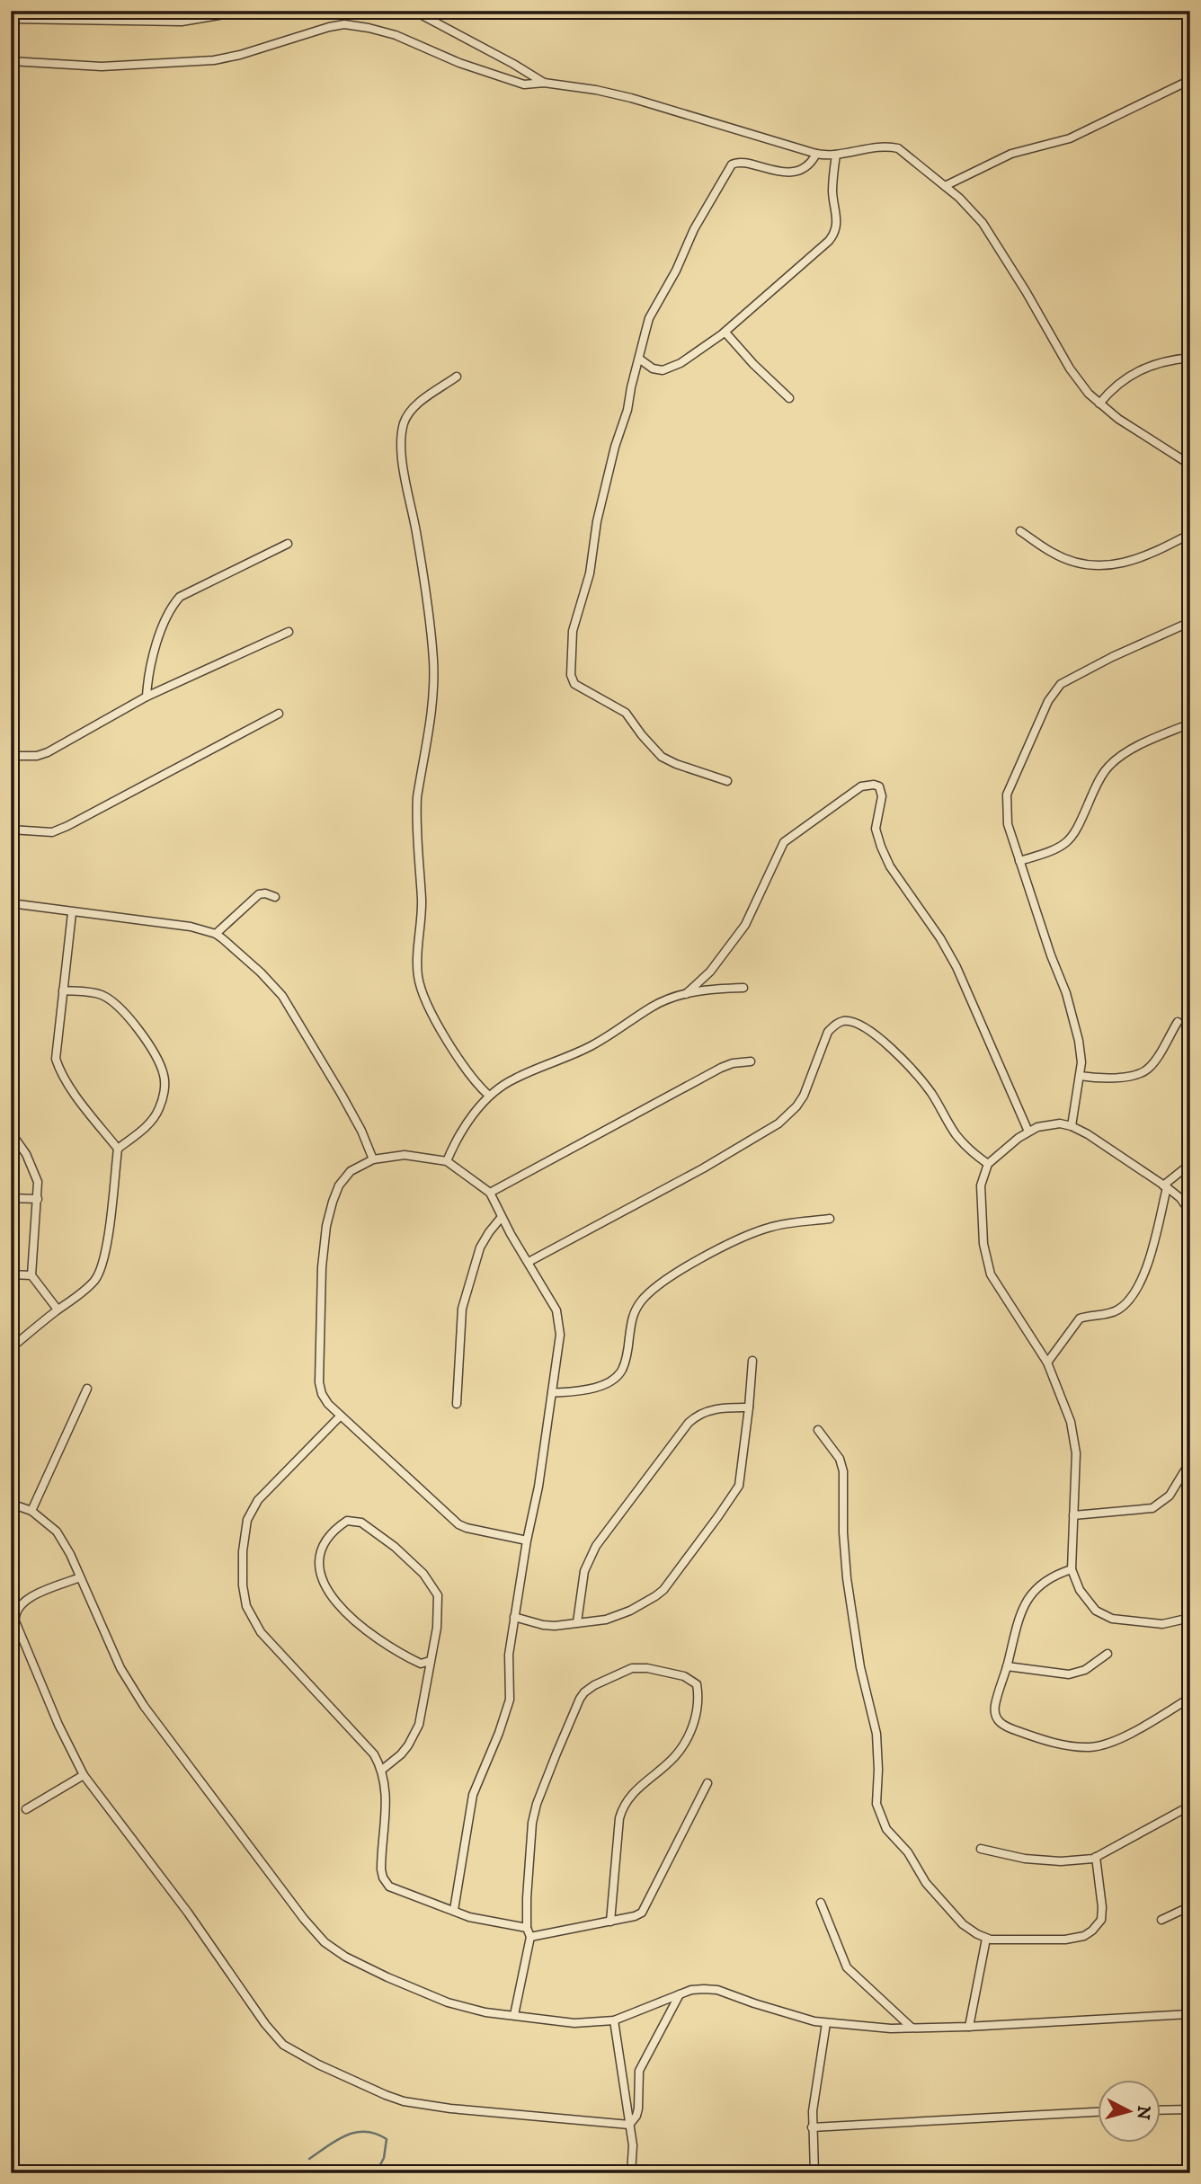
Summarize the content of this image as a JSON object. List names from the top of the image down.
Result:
{
  "north": "right"
}
